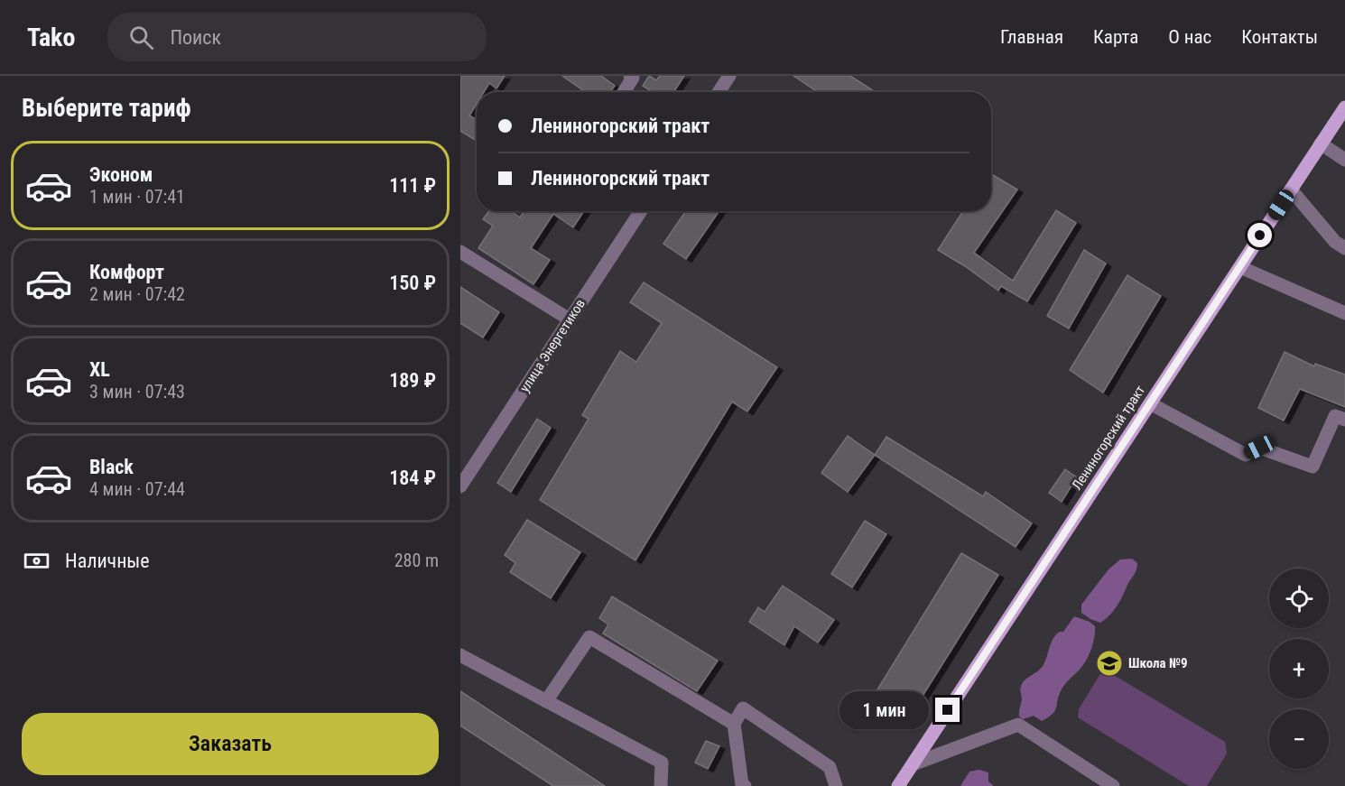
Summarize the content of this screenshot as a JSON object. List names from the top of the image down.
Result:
{
  "streets": {
    "main road": ["Лениногорский тракт"],
    "street": ["улица Энергетиков"]
  },
  "places": {
    "school or university": ["Школа №9"]
  },
  "page": {
    "header": "Tako",
    "search": "Поиск",
    "nav": [
      "Главная",
      "Карта",
      "О нас",
      "Контакты"
    ],
    "heading": "Выберите тариф",
    "banner": ["Лениногорский тракт", "Лениногорский тракт"],
    "list": [
      {
        "name": "Эконом",
        "note": "1 мин · 07:41",
        "value": "111 ₽"
      },
      {
        "name": "Комфорт",
        "note": "2 мин · 07:42",
        "value": "150 ₽"
      },
      {
        "name": "XL",
        "note": "3 мин · 07:43",
        "value": "189 ₽"
      },
      {
        "name": "Black",
        "note": "4 мин · 07:44",
        "value": "184 ₽"
      }
    ],
    "pay": ["Наличные", "280 m"],
    "map_buttons": ["+", "−"],
    "bubble": "1 мин",
    "buttons": "Заказать"
  }
}
